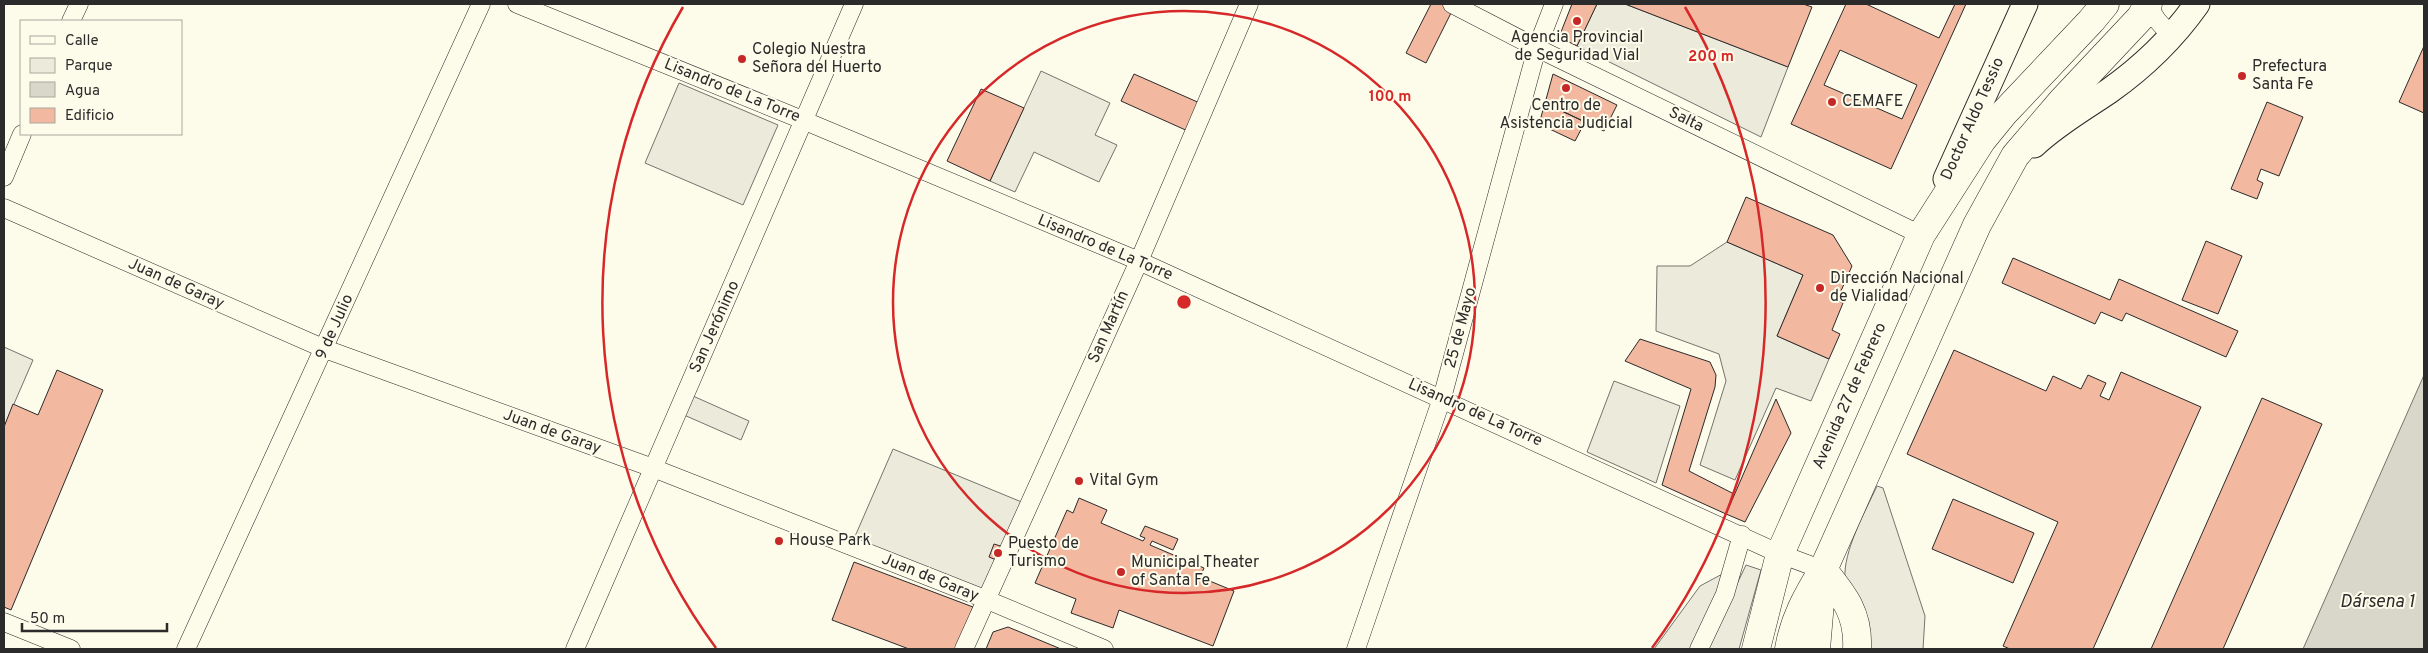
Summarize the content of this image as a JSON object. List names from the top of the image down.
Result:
{
  "streets": {
    "highway": ["Avenida 27 de Febrero"],
    "main road": ["Doctor Aldo Tessio"],
    "street": [
      "Lisandro de La Torre",
      "Salta",
      "Juan de Garay",
      "9 de Julio",
      "San Jerónimo",
      "San Martín",
      "25 de Mayo"
    ]
  },
  "crossings": [
    ["Lisandro de La Torre", "San Jerónimo"],
    ["Lisandro de La Torre", "San Martín"],
    ["Lisandro de La Torre", "25 de Mayo"],
    ["Lisandro de La Torre", "Avenida 27 de Febrero"],
    ["Doctor Aldo Tessio", "Salta"],
    ["Doctor Aldo Tessio", "Avenida 27 de Febrero"],
    ["Salta", "25 de Mayo"],
    ["Salta", "Avenida 27 de Febrero"],
    ["Juan de Garay", "9 de Julio"],
    ["Juan de Garay", "San Jerónimo"],
    ["Juan de Garay", "San Martín"]
  ],
  "water": ["Dársena 1"],
  "places": [
    "Agencia Provincial de Seguridad Vial",
    "Colegio Nuestra Señora del Huerto",
    "Prefectura Santa Fe",
    "Centro de Asistencia Judicial",
    "CEMAFE",
    "Dirección Nacional de Vialidad",
    "Vital Gym",
    "House Park",
    "Puesto de Turismo",
    "Municipal Theater of Santa Fe"
  ],
  "legend": [
    "Calle",
    "Parque",
    "Agua",
    "Edificio"
  ],
  "scale_bar": "50 m",
  "rings": ["200 m", "100 m"]
}
